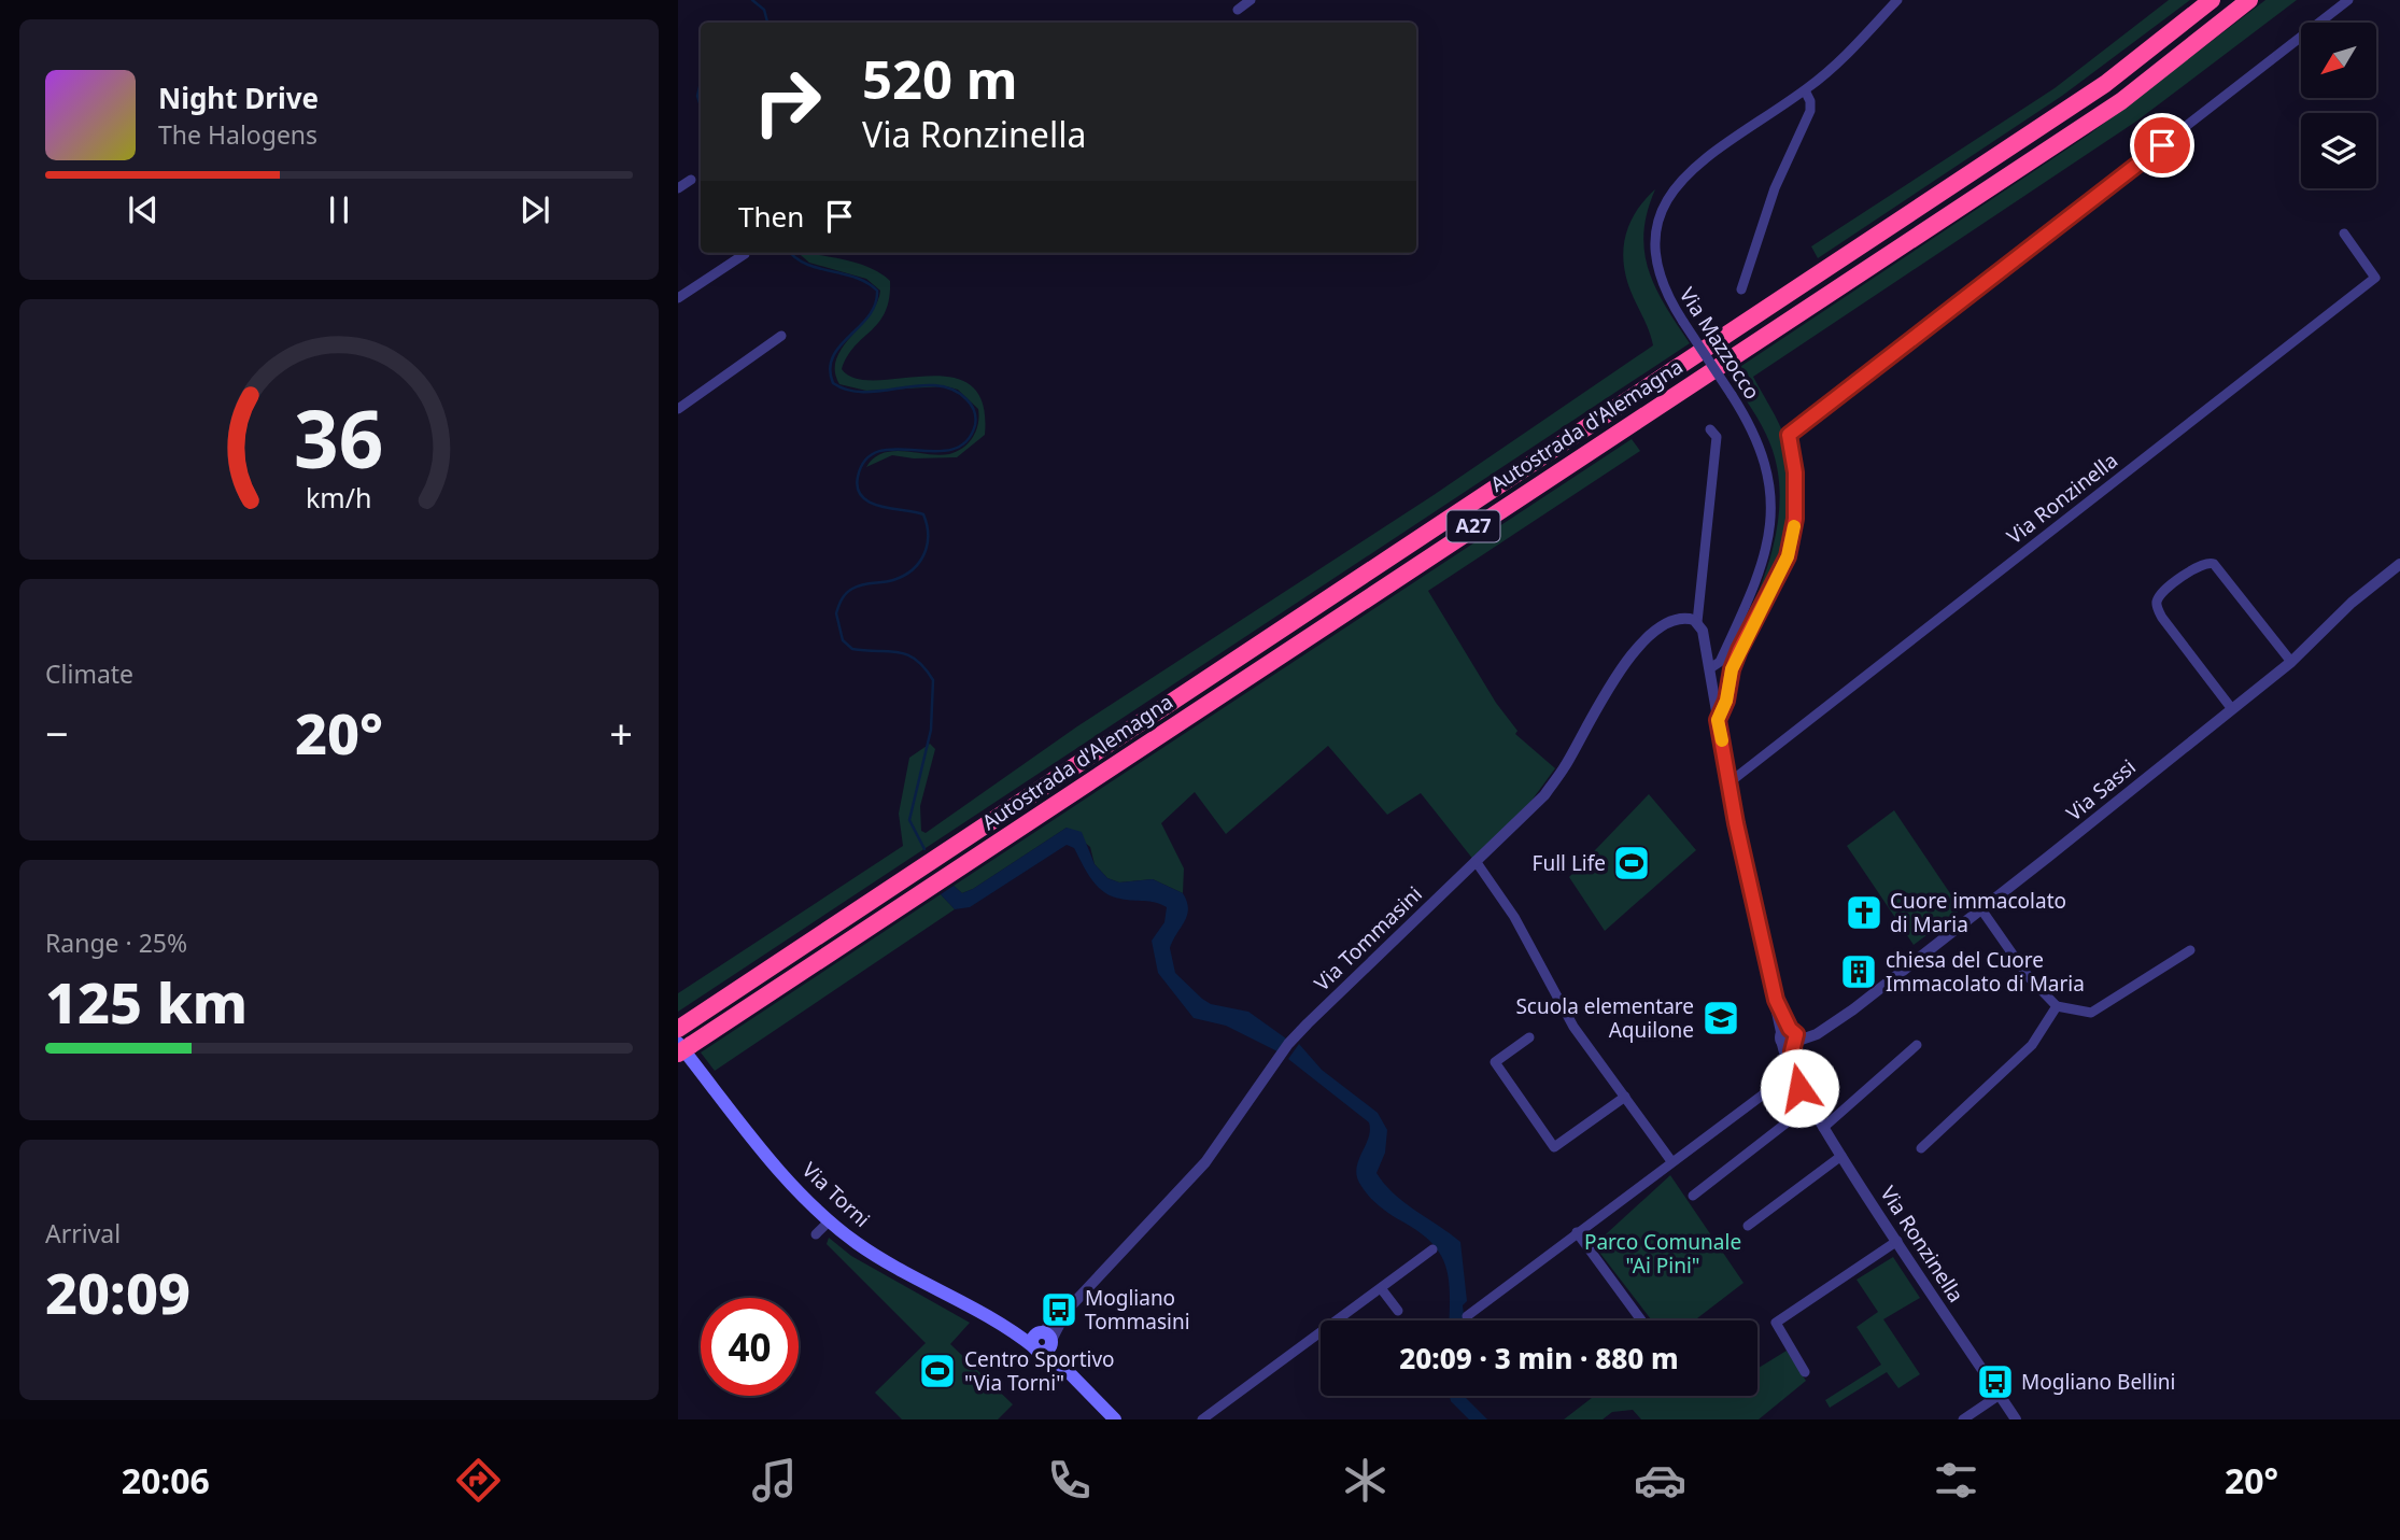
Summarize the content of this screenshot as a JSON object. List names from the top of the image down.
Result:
{
  "streets": {
    "highway": ["Autostrada d'Alemagna", "A27"],
    "main road": ["Via Torni"],
    "street": [
      "Via Mazzocco",
      "Via Ronzinella",
      "Via Sassi",
      "Via Tommasini"
    ]
  },
  "crossings": [
    ["Via Mazzocco", "Via Ronzinella"],
    ["Autostrada d'Alemagna", "Via Torni"],
    ["Via Ronzinella", "Via Sassi"],
    ["Via Ronzinella", "Via Tommasini"],
    ["Via Tommasini", "Via Torni"]
  ],
  "parks": ["Parco Comunale \"Ai Pini\""],
  "places": {
    "sports": ["Full Life", "Centro Sportivo \"Via Torni\""],
    "church": ["Cuore immacolato di Maria"],
    "building": ["chiesa del Cuore Immacolato di Maria"],
    "school or university": ["Scuola elementare Aquilone"],
    "bus stop": ["Mogliano Tommasini", "Mogliano Bellini"]
  },
  "north": "bottom left",
  "page": {
    "turn": ["520 m", "Via Ronzinella"],
    "song": ["Night Drive", "The Halogens"],
    "then": "Then",
    "tile": [
      "Climate",
      ["Range · 25%", "125 km"],
      ["Arrival", "20:09"]
    ],
    "heat": ["−", "20°", "+"],
    "limit": "40",
    "trip": "20:09 · 3 min · 880 m",
    "tabs": ["20:06", "20°"],
    "gauge": ["36", "km/h"]
  }
}
